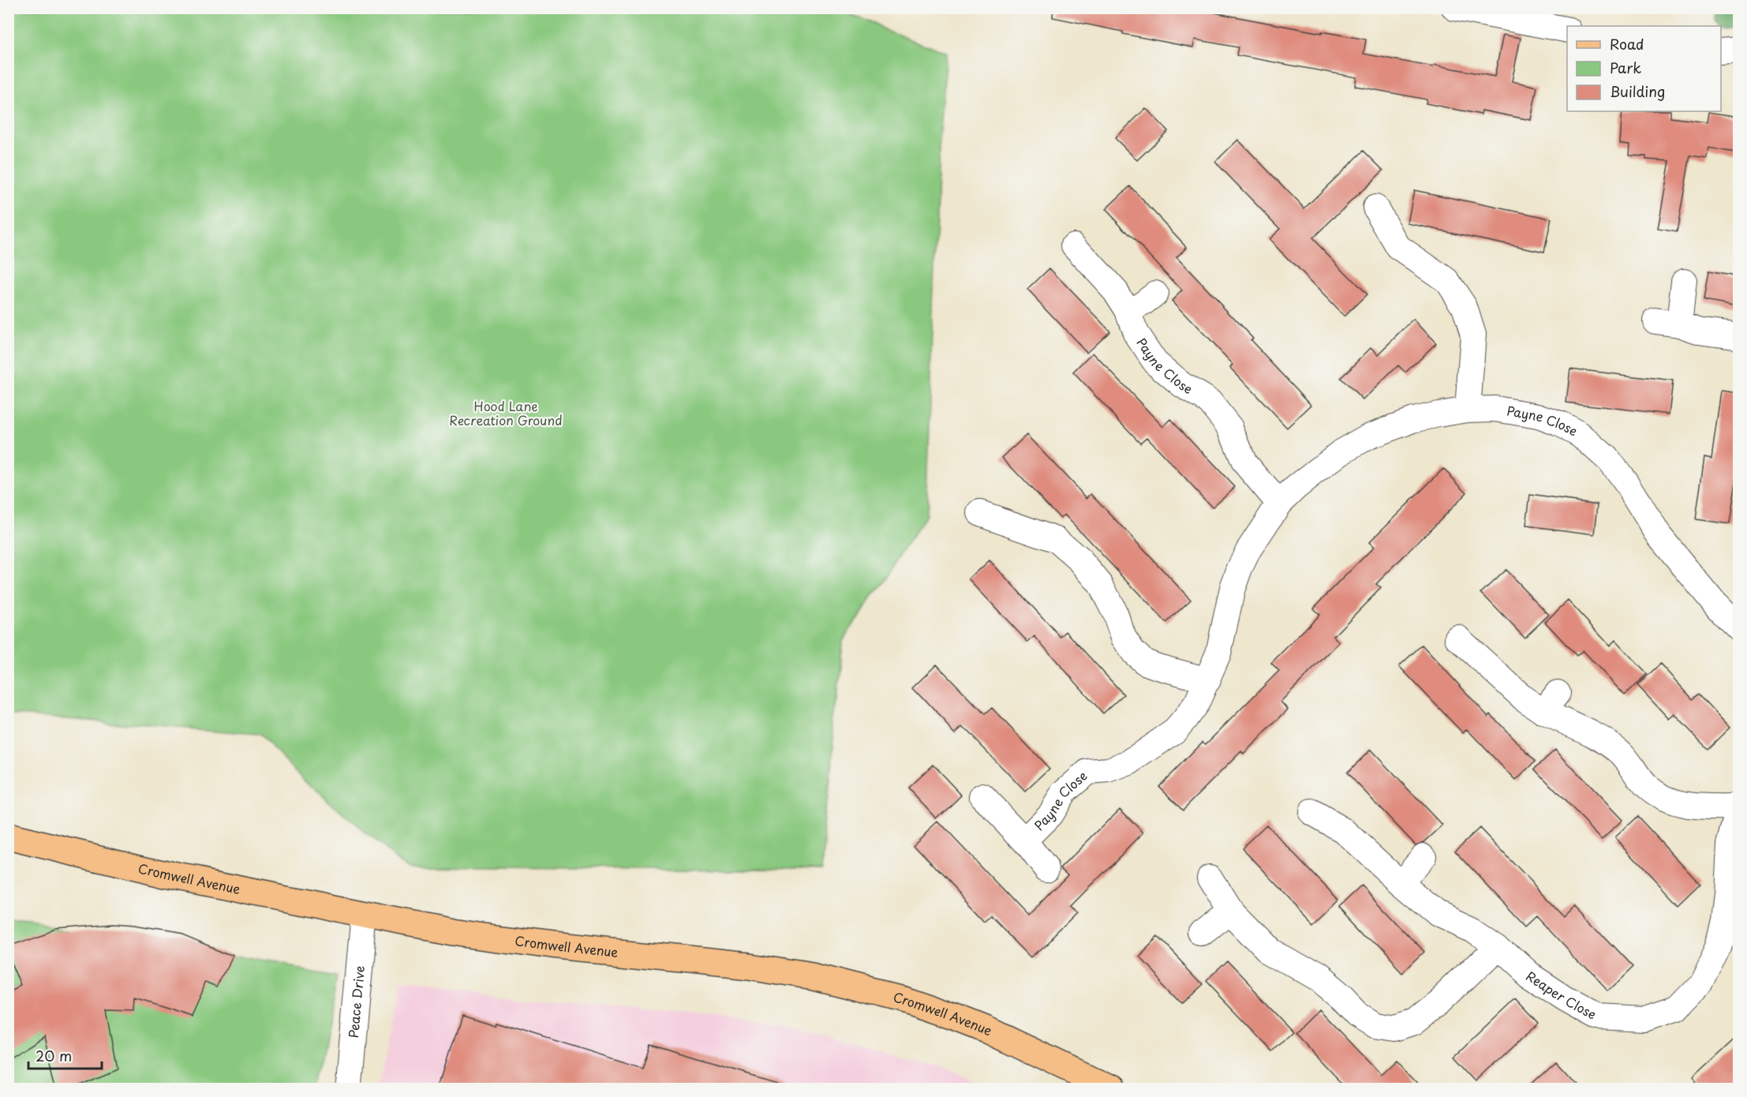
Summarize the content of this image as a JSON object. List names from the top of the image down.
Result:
{
  "streets": {
    "main road": ["Cromwell Avenue"],
    "street": ["Payne Close", "Reaper Close", "Peace Drive"]
  },
  "crossings": [
    ["Cromwell Avenue", "Peace Drive"]
  ],
  "parks": ["Hood Lane Recreation Ground"],
  "legend": ["Road", "Park", "Building"],
  "scale_bar": "20 m"
}
